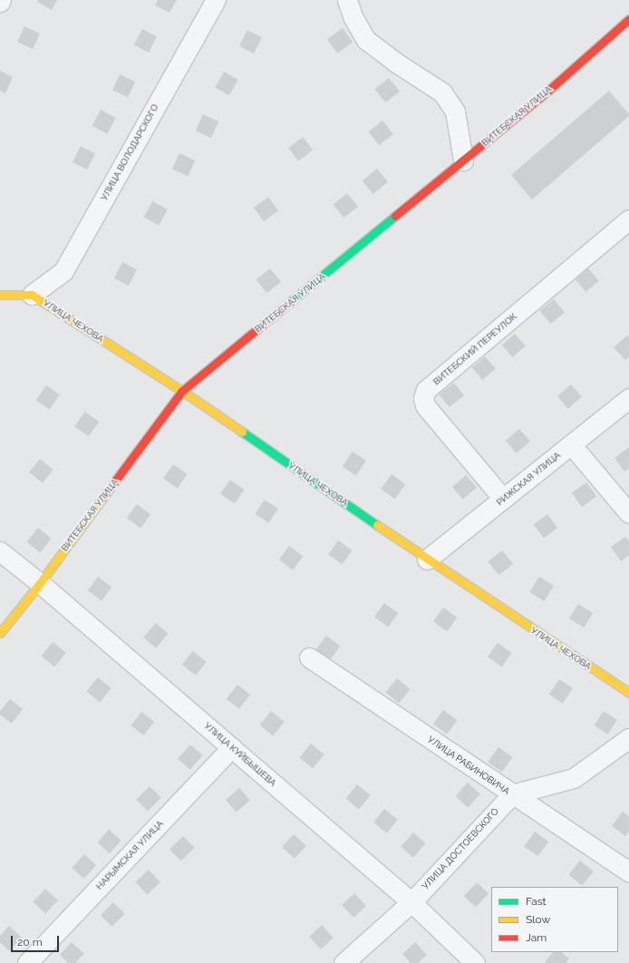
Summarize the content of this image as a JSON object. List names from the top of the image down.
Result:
{
  "streets": {
    "street": [
      "ВИТЕБСКАЯ УЛИЦА",
      "УЛИЦА ВОЛОДАРСКОГО",
      "УЛИЦА ЧЕХОВА",
      "ВИТЕБСКИЙ ПЕРЕУЛОК",
      "РИЖСКАЯ УЛИЦА",
      "УЛИЦА КУЙБЫШЕВА",
      "УЛИЦА РАБИНОВИЧА",
      "УЛИЦА ДОСТОЕВСКОГО",
      "НАРЫМСКАЯ УЛИЦА"
    ]
  },
  "crossings": [
    ["ВИТЕБСКАЯ УЛИЦА", "УЛИЦА ЧЕХОВА"],
    ["ВИТЕБСКАЯ УЛИЦА", "УЛИЦА КУЙБЫШЕВА"],
    ["УЛИЦА ВОЛОДАРСКОГО", "УЛИЦА ЧЕХОВА"],
    ["УЛИЦА ЧЕХОВА", "РИЖСКАЯ УЛИЦА"],
    ["ВИТЕБСКИЙ ПЕРЕУЛОК", "РИЖСКАЯ УЛИЦА"],
    ["УЛИЦА КУЙБЫШЕВА", "УЛИЦА ДОСТОЕВСКОГО"],
    ["УЛИЦА КУЙБЫШЕВА", "НАРЫМСКАЯ УЛИЦА"],
    ["УЛИЦА РАБИНОВИЧА", "УЛИЦА ДОСТОЕВСКОГО"]
  ],
  "legend": ["Fast", "Slow", "Jam"],
  "scale_bar": "20 m"
}
